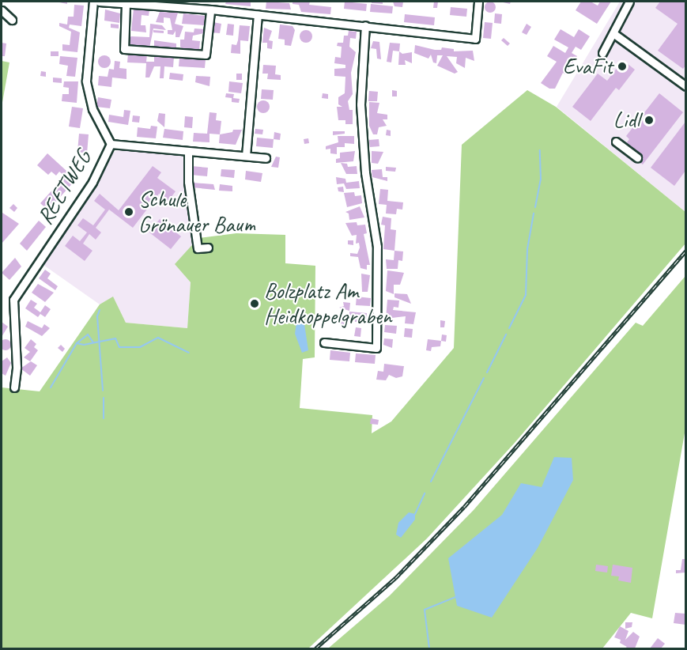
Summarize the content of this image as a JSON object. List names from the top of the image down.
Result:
{
  "streets": {
    "street": ["REETWEG"]
  },
  "places": [
    "EvaFit",
    "Lidl",
    "Schule Grönauer Baum",
    "Bolzplatz Am Heidkoppelgraben"
  ]
}
